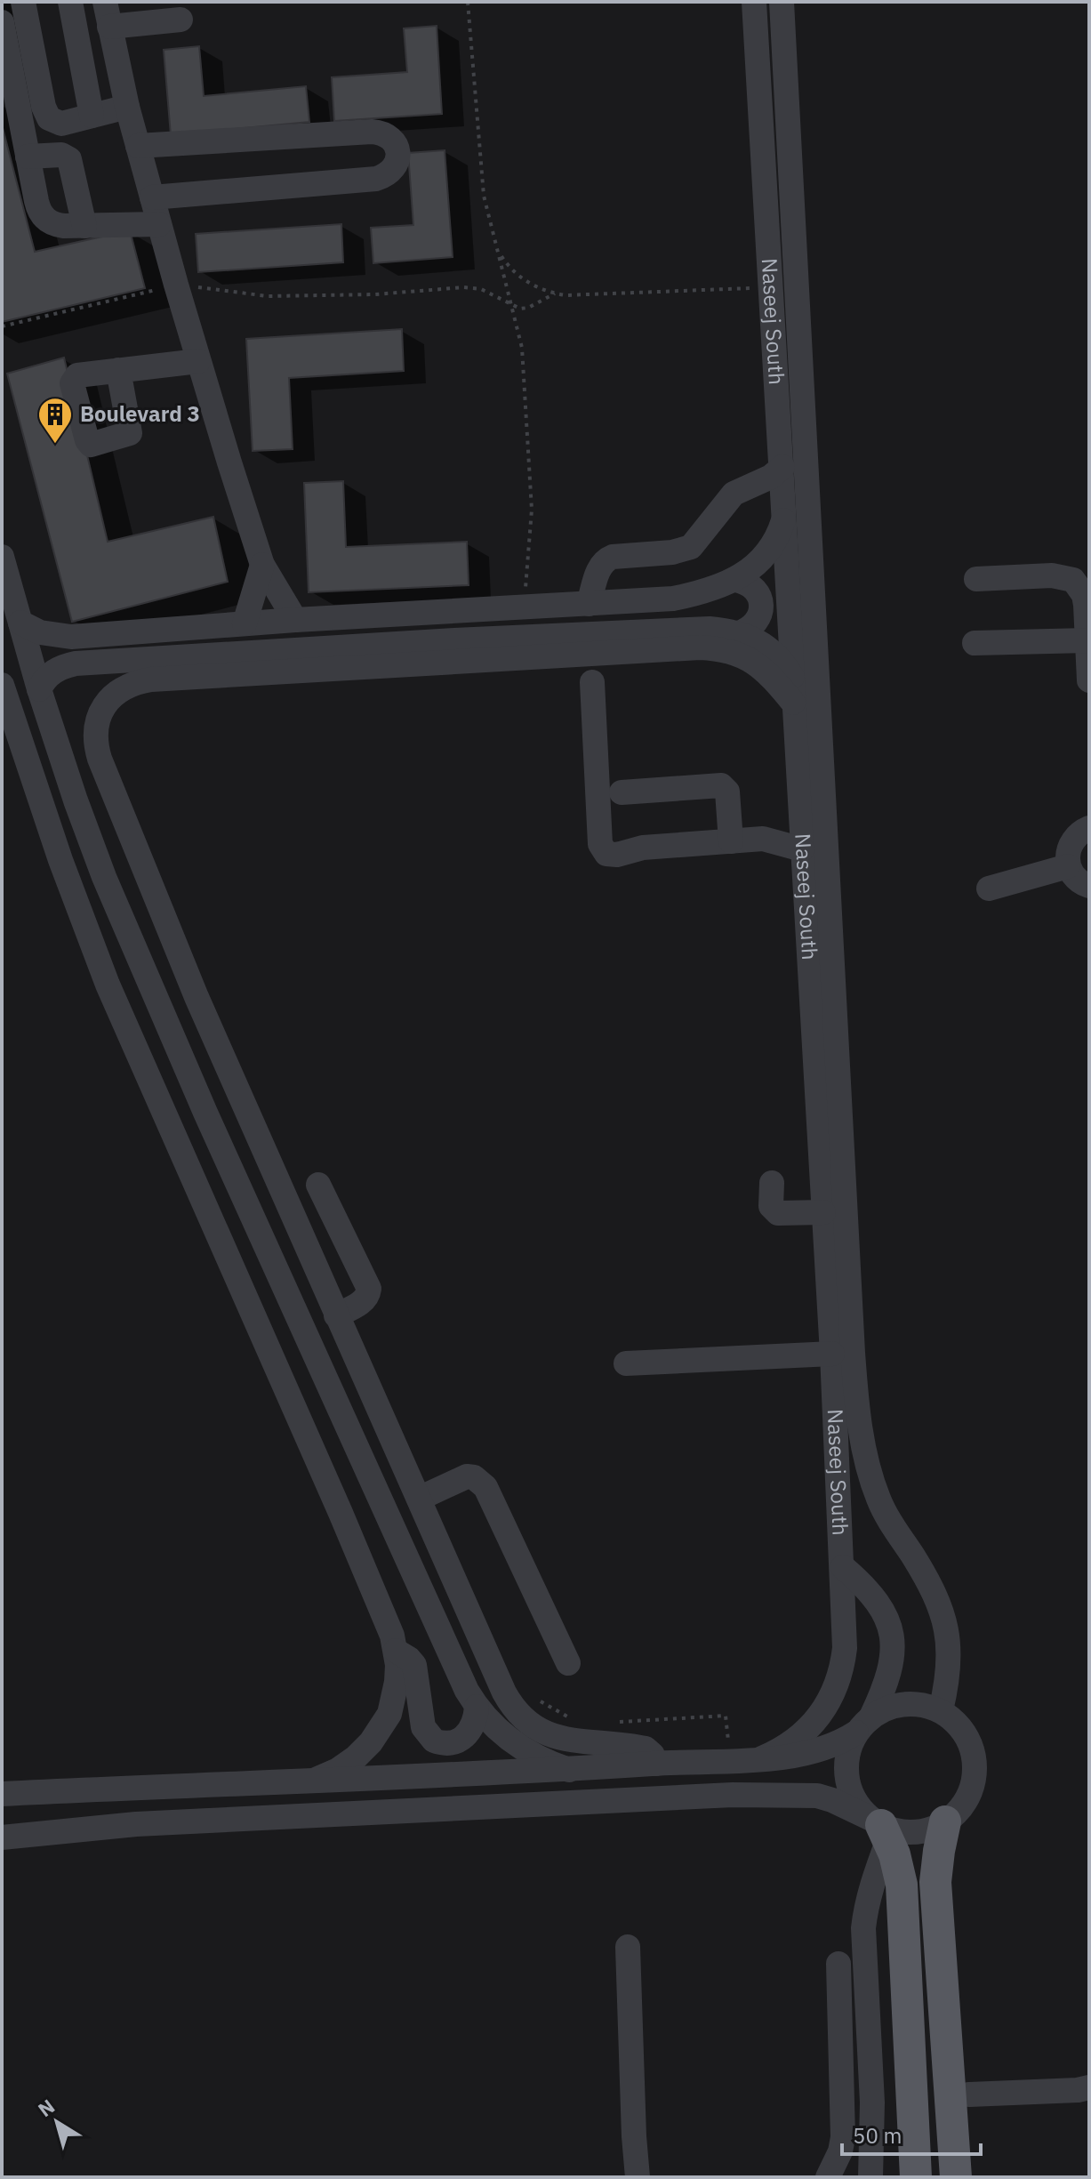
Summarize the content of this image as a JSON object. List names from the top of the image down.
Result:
{
  "streets": {
    "street": ["Naseej South"]
  },
  "places": {
    "building": ["Boulevard 3"]
  },
  "scale_bar": "50 m",
  "north": "top left"
}
